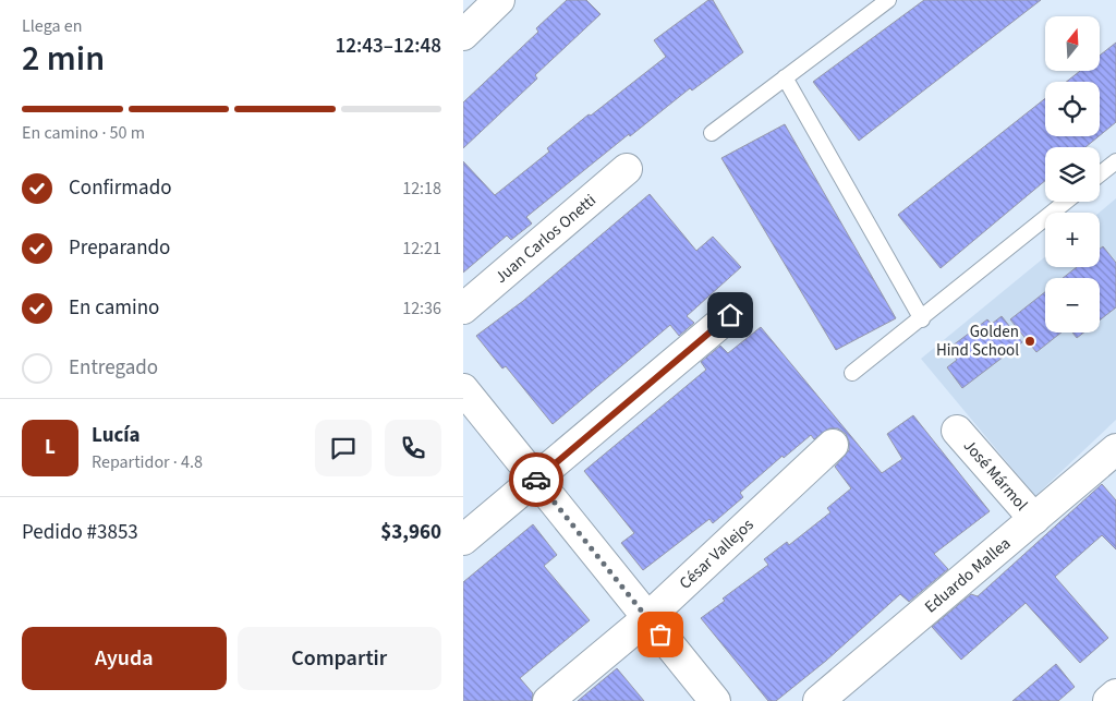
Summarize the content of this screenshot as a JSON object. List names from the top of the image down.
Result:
{
  "streets": {
    "street": [
      "Juan Carlos Onetti",
      "José Mármol",
      "César Vallejos",
      "Eduardo Mallea"
    ]
  },
  "crossings": [
    ["José Mármol", "Eduardo Mallea"]
  ],
  "places": ["Golden Hind School"],
  "north": "top",
  "page": {
    "heading": ["2 min", "Llega en", "12:43–12:48"],
    "panel": [
      "Lucía",
      "Repartidor · 4.8",
      "Pedido #3853",
      "$3,960"
    ],
    "map_buttons": ["+", "−"],
    "bar": "En camino · 50 m",
    "list": [
      ["Confirmado", "12:18"],
      ["Preparando", "12:21"],
      ["En camino", "12:36"],
      "Entregado"
    ],
    "round": "L",
    "buttons": ["Ayuda", "Compartir"]
  }
}
